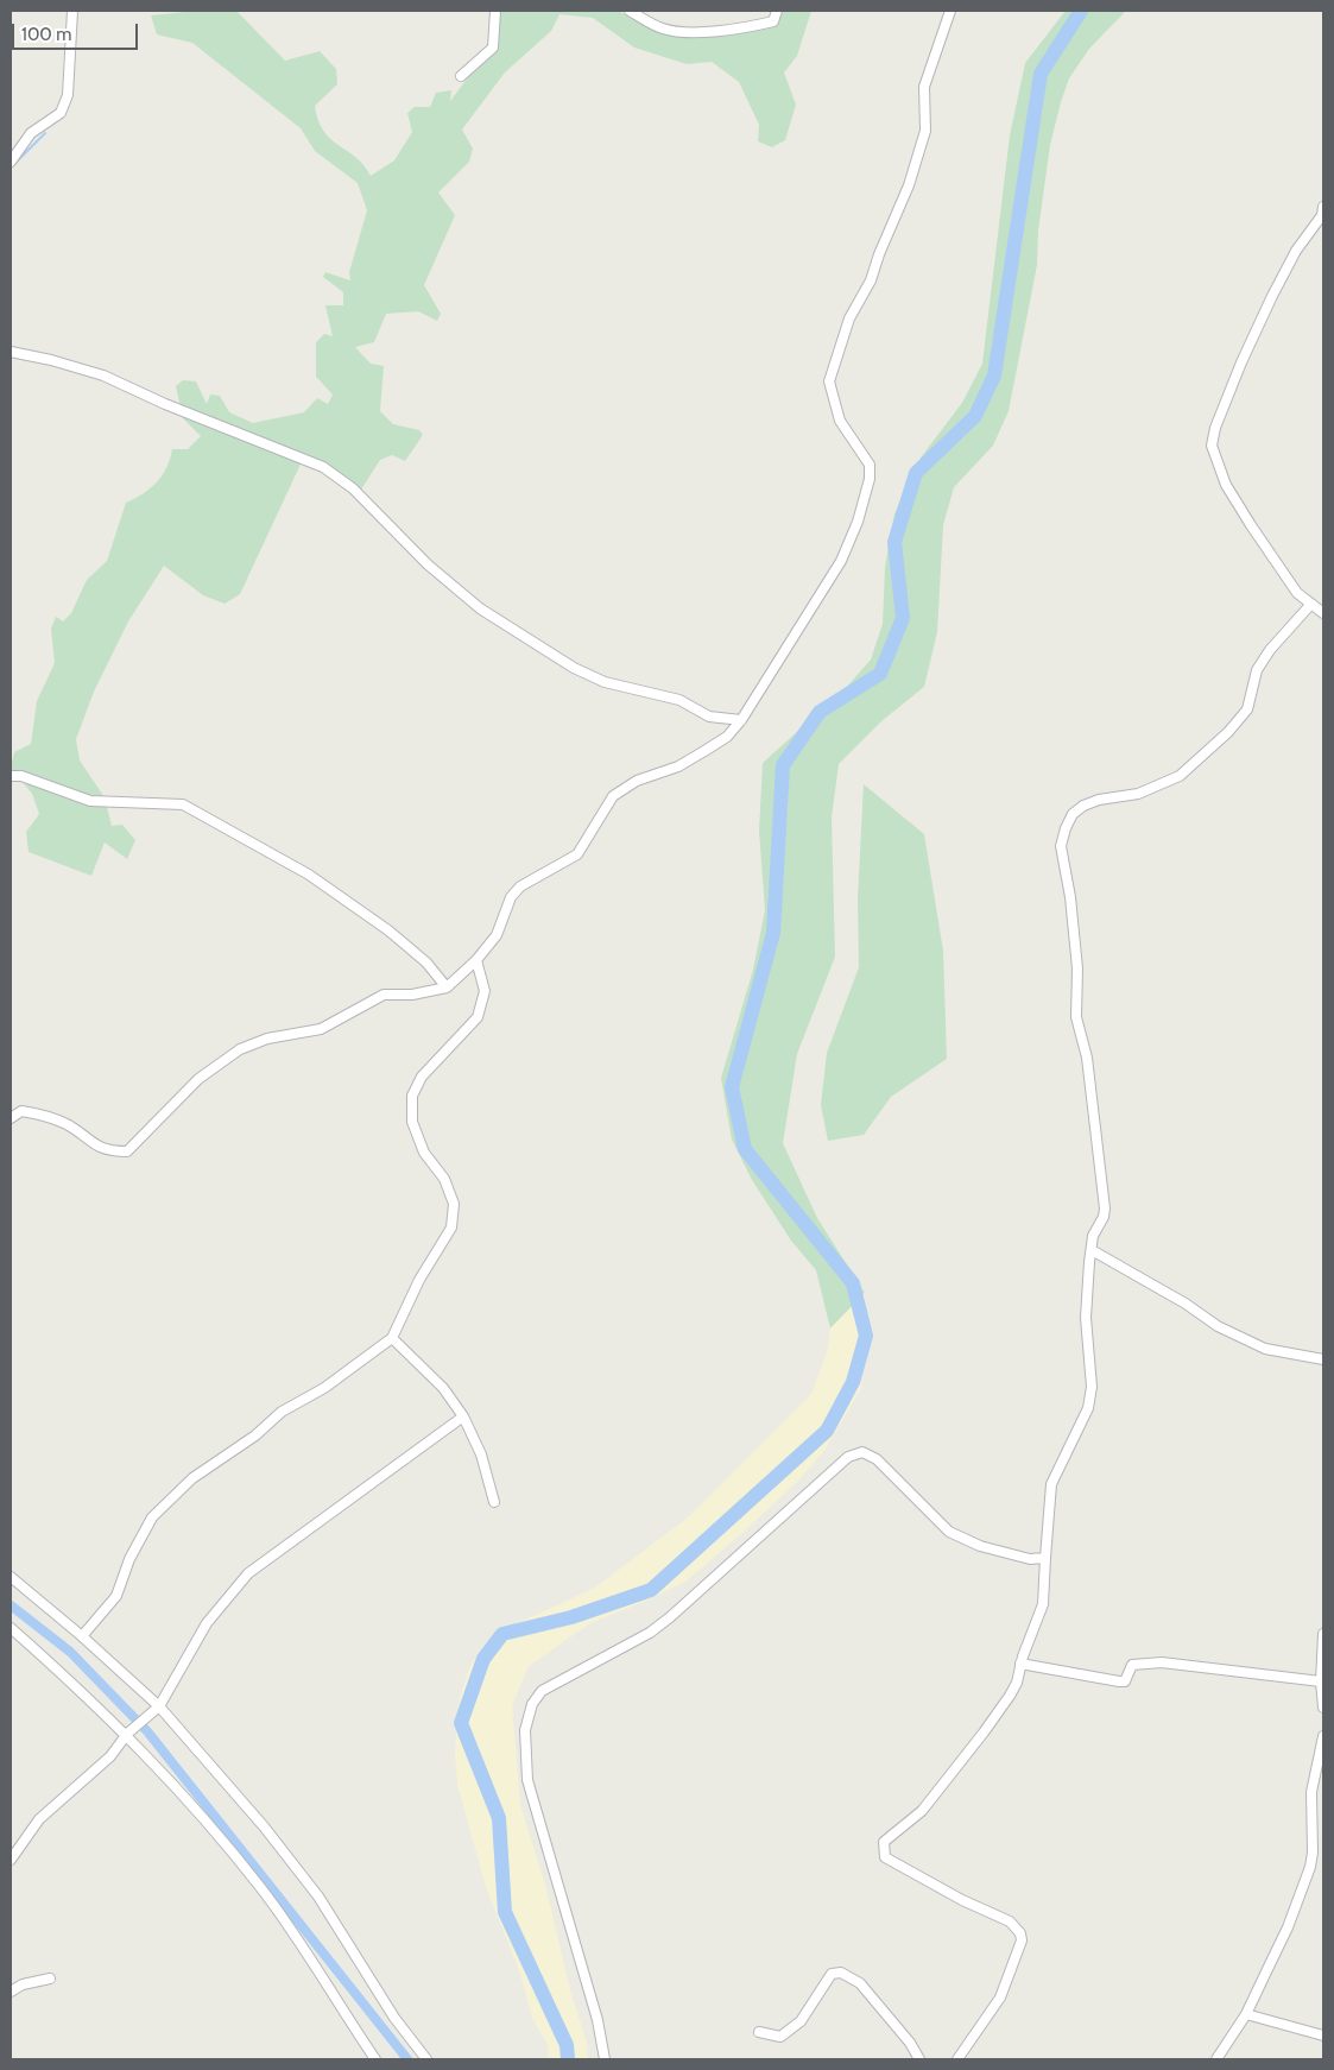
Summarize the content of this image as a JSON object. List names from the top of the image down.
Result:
{
  "scale_bar": "100 m"
}
